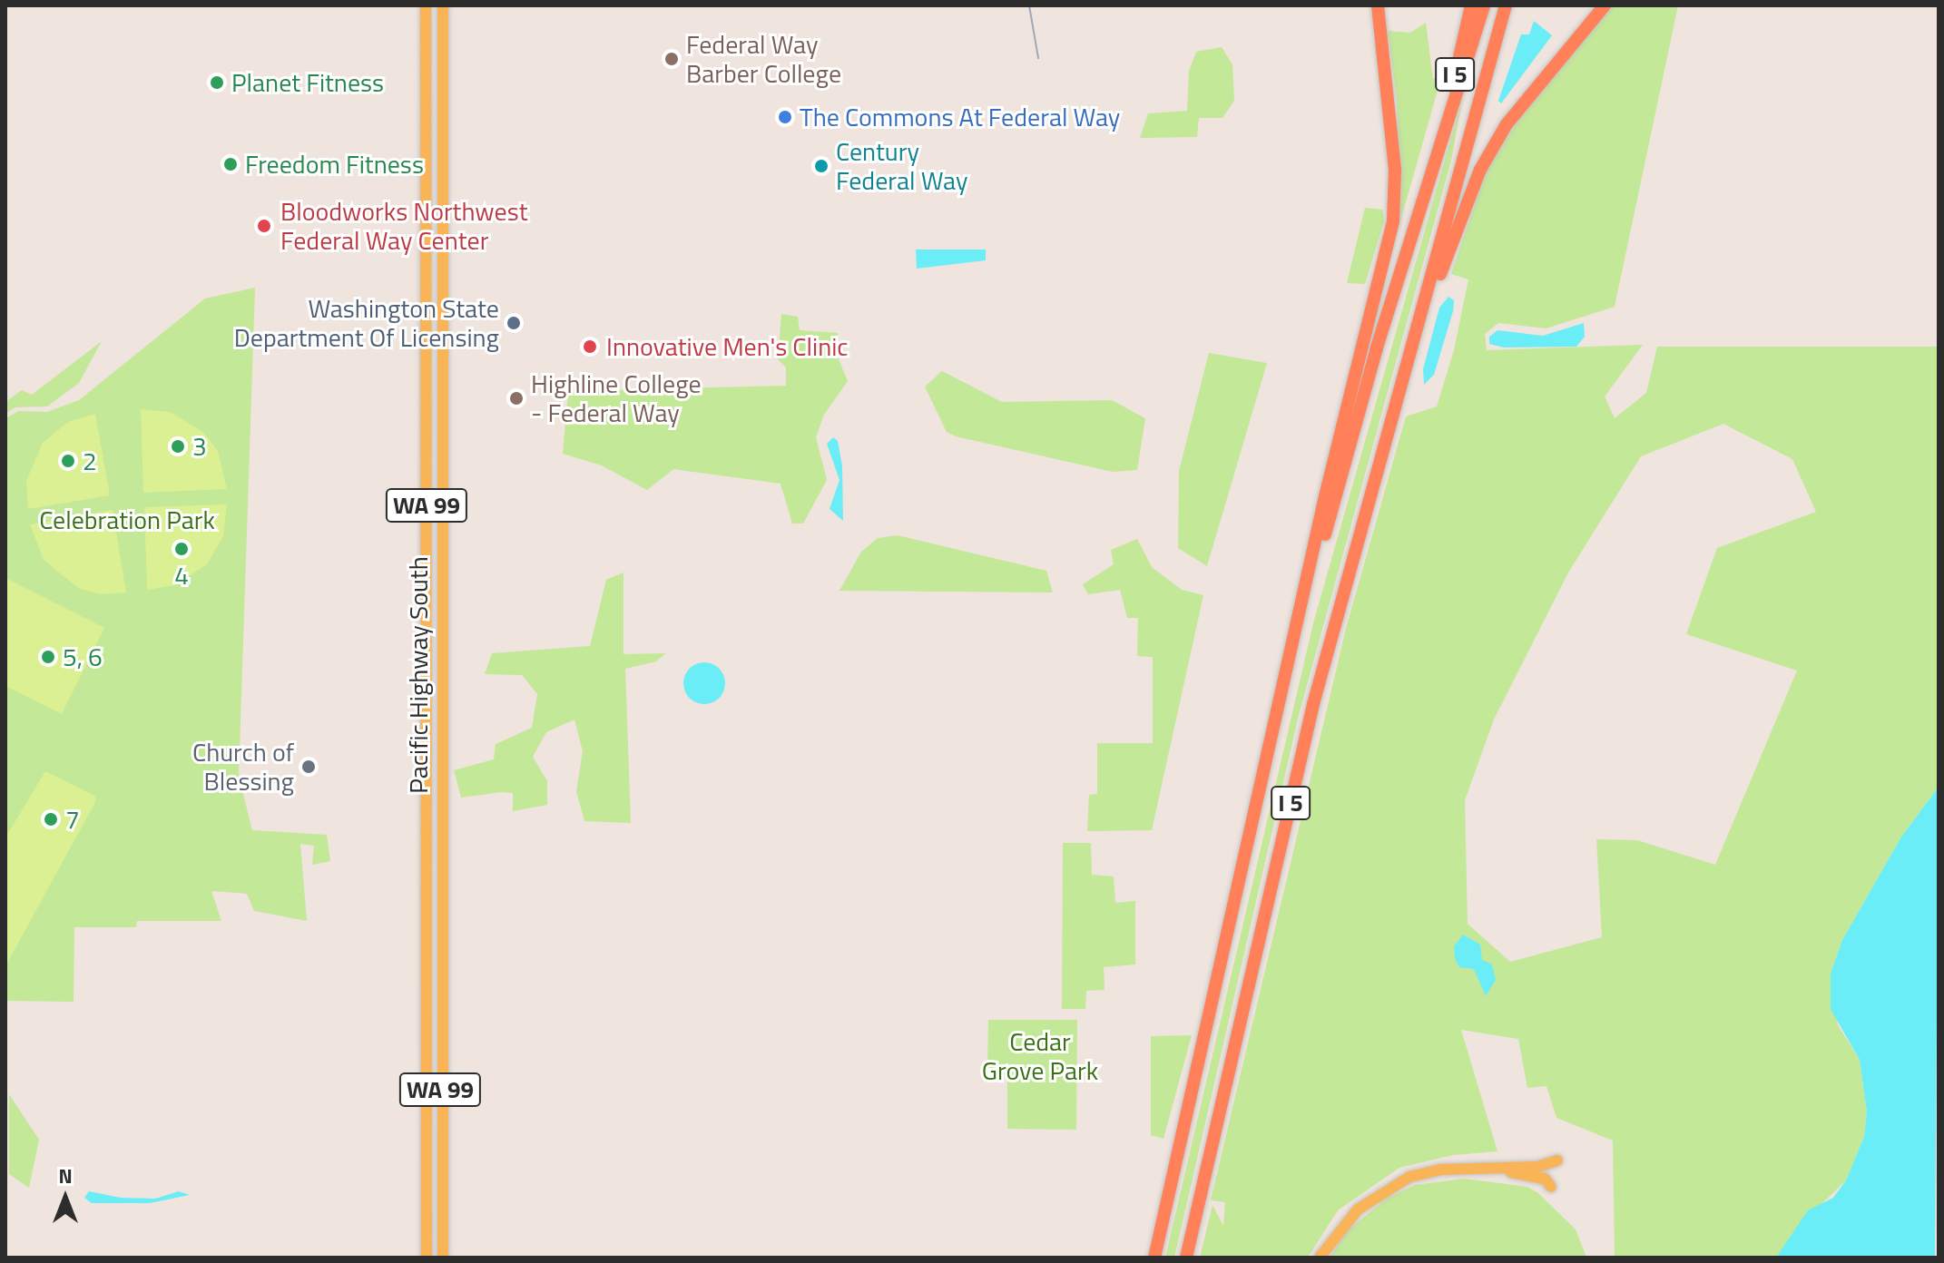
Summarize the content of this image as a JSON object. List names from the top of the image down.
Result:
{
  "streets": {
    "highway": ["I 5"],
    "main road": ["WA 99", "Pacific Highway South"]
  },
  "parks": ["Celebration Park", "Cedar Grove Park"],
  "places": [
    "Federal Way Barber College",
    "Planet Fitness",
    "The Commons At Federal Way",
    "Freedom Fitness",
    "Century Federal Way",
    "Bloodworks Northwest Federal Way Center",
    "Washington State Department Of Licensing",
    "Innovative Men's Clinic",
    "Highline College - Federal Way",
    "3",
    "2",
    "4",
    "5, 6",
    "Church of Blessing",
    "7"
  ],
  "north": "top"
}
